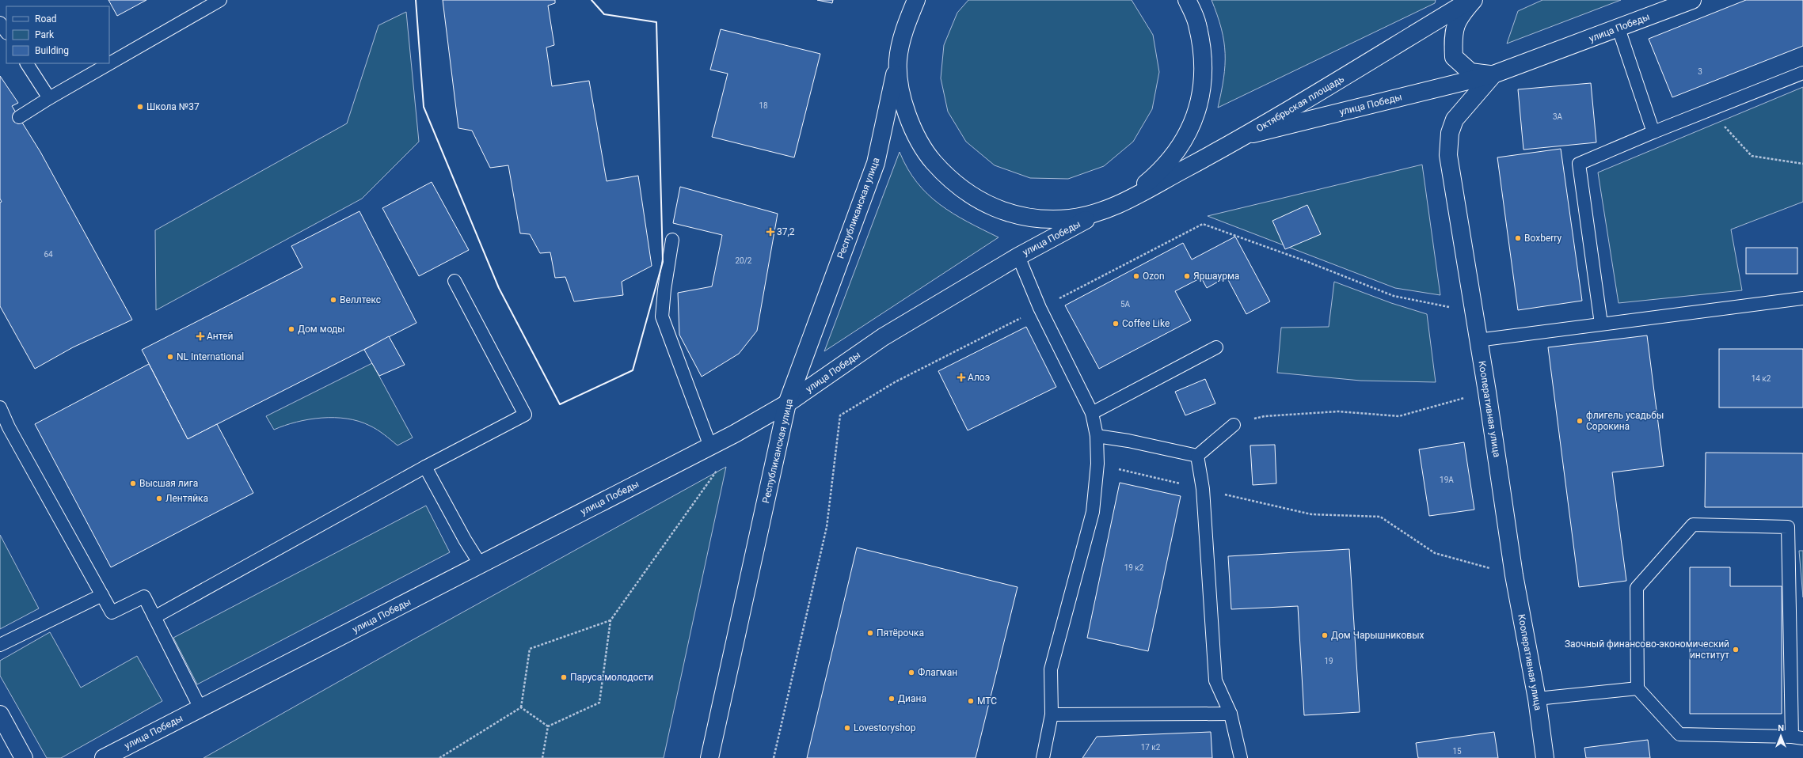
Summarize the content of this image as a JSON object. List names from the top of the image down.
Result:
{
  "streets": {
    "main road": [
      "улица Победы",
      "Октябрьская площадь",
      "Республиканская улица",
      "Кооперативная улица"
    ]
  },
  "crossings": [
    ["улица Победы", "Октябрьская площадь"],
    ["улица Победы", "Республиканская улица"],
    ["улица Победы", "Кооперативная улица"],
    ["Октябрьская площадь", "Республиканская улица"]
  ],
  "places": {
    "other": [
      "Школа №37",
      "Boxberry",
      "Ozon",
      "Яршаурма",
      "Веллтекс",
      "Coffee Like",
      "Дом моды",
      "NL International",
      "флигель усадьбы Сорокина",
      "Высшая лига",
      "Лентяйка",
      "Пятёрочка",
      "Дом Чарышниковых",
      "Заочный финансово-экономический институт",
      "Флагман",
      "Паруса молодости",
      "Диана",
      "МТС",
      "Lovestoryshop"
    ],
    "health": ["37,2", "Антей", "Алоэ"]
  },
  "house_numbers": [
    "3",
    "18",
    "3А",
    "64",
    "20/2",
    "5А",
    "14 к2",
    "19А",
    "19 к2",
    "19",
    "17 к2",
    "15"
  ],
  "legend": ["Road", "Park", "Building"],
  "north": "top"
}
